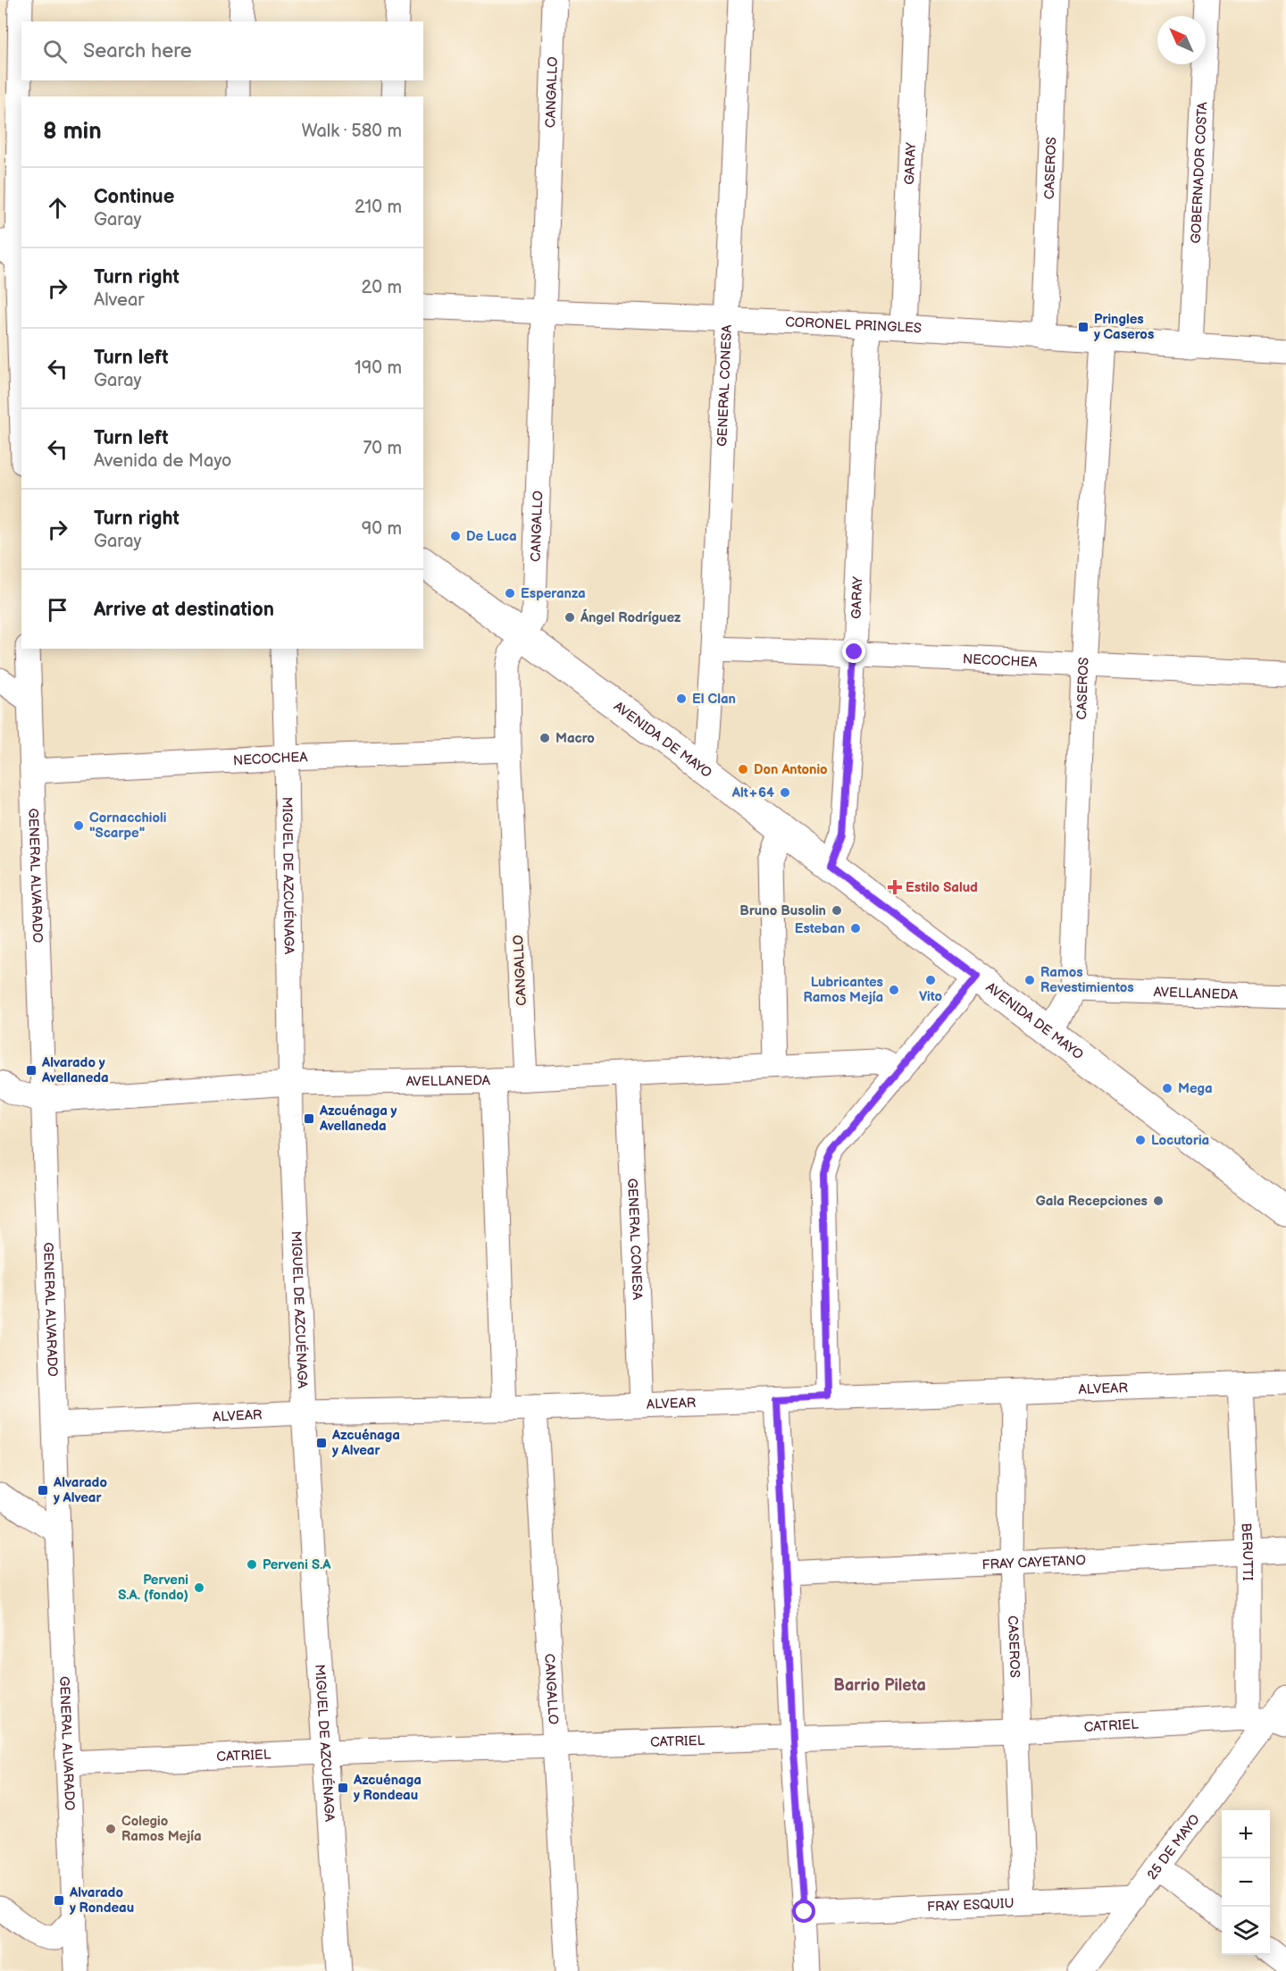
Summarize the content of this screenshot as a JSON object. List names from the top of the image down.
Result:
{
  "streets": {
    "main road": ["AVENIDA DE MAYO"],
    "street": [
      "CANGALLO",
      "GARAY",
      "CASEROS",
      "GOBERNADOR COSTA",
      "CORONEL PRINGLES",
      "GENERAL CONESA",
      "NECOCHEA",
      "GENERAL ALVARADO",
      "MIGUEL DE AZCUÉNAGA",
      "AVELLANEDA",
      "ALVEAR",
      "BERUTTI",
      "FRAY CAYETANO",
      "CATRIEL",
      "25 DE MAYO",
      "FRAY ESQUIU"
    ]
  },
  "crossings": [
    ["CANGALLO", "CORONEL PRINGLES"],
    ["CANGALLO", "NECOCHEA"],
    ["CANGALLO", "AVENIDA DE MAYO"],
    ["CANGALLO", "AVELLANEDA"],
    ["CANGALLO", "ALVEAR"],
    ["CANGALLO", "CATRIEL"],
    ["GARAY", "CORONEL PRINGLES"],
    ["GARAY", "NECOCHEA"],
    ["GARAY", "AVENIDA DE MAYO"],
    ["CASEROS", "CORONEL PRINGLES"],
    ["CASEROS", "NECOCHEA"],
    ["CASEROS", "AVENIDA DE MAYO"],
    ["CASEROS", "AVELLANEDA"],
    ["CASEROS", "ALVEAR"],
    ["CASEROS", "FRAY CAYETANO"],
    ["CASEROS", "CATRIEL"],
    ["CASEROS", "FRAY ESQUIU"],
    ["GOBERNADOR COSTA", "CORONEL PRINGLES"],
    ["CORONEL PRINGLES", "GENERAL CONESA"],
    ["GENERAL CONESA", "NECOCHEA"],
    ["GENERAL CONESA", "AVENIDA DE MAYO"],
    ["GENERAL CONESA", "AVELLANEDA"],
    ["GENERAL CONESA", "ALVEAR"],
    ["NECOCHEA", "GENERAL ALVARADO"],
    ["NECOCHEA", "MIGUEL DE AZCUÉNAGA"],
    ["GENERAL ALVARADO", "AVELLANEDA"],
    ["GENERAL ALVARADO", "ALVEAR"],
    ["GENERAL ALVARADO", "CATRIEL"],
    ["MIGUEL DE AZCUÉNAGA", "AVELLANEDA"],
    ["MIGUEL DE AZCUÉNAGA", "ALVEAR"],
    ["MIGUEL DE AZCUÉNAGA", "CATRIEL"],
    ["ALVEAR", "BERUTTI"],
    ["BERUTTI", "FRAY CAYETANO"],
    ["BERUTTI", "CATRIEL"],
    ["BERUTTI", "25 DE MAYO"],
    ["CATRIEL", "25 DE MAYO"],
    ["25 DE MAYO", "FRAY ESQUIU"]
  ],
  "districts": ["Barrio Pileta"],
  "places": {
    "transit": [
      "Pringles y Caseros",
      "Alvarado y Avellaneda",
      "Azcuénaga y Avellaneda",
      "Azcuénaga y Alvear",
      "Alvarado y Alvear",
      "Azcuénaga y Rondeau",
      "Alvarado y Rondeau"
    ],
    "other": [
      "De Luca",
      "Esperanza",
      "Ángel Rodríguez",
      "El Clan",
      "Macro",
      "Don Antonio",
      "Alt+64",
      "Cornacchioli \"Scarpe\"",
      "Bruno Busolin",
      "Esteban",
      "Vito",
      "Ramos Revestimientos",
      "Lubricantes Ramos Mejía",
      "Mega",
      "Locutoria",
      "Gala Recepciones",
      "Perveni S.A",
      "Perveni S.A. (fondo)",
      "Colegio Ramos Mejía"
    ],
    "health": ["Estilo Salud"]
  },
  "north": "top left",
  "page": {
    "search": "Search here",
    "heading": ["8 min", "Walk · 580 m"],
    "list": [
      ["Continue", "Garay", "210 m"],
      ["Turn right", "Alvear", "20 m"],
      ["Turn left", "Garay", "190 m"],
      ["Turn left", "Avenida de Mayo", "70 m"],
      ["Turn right", "Garay", "90 m"],
      "Arrive at destination"
    ],
    "map_buttons": ["+", "−"]
  }
}
